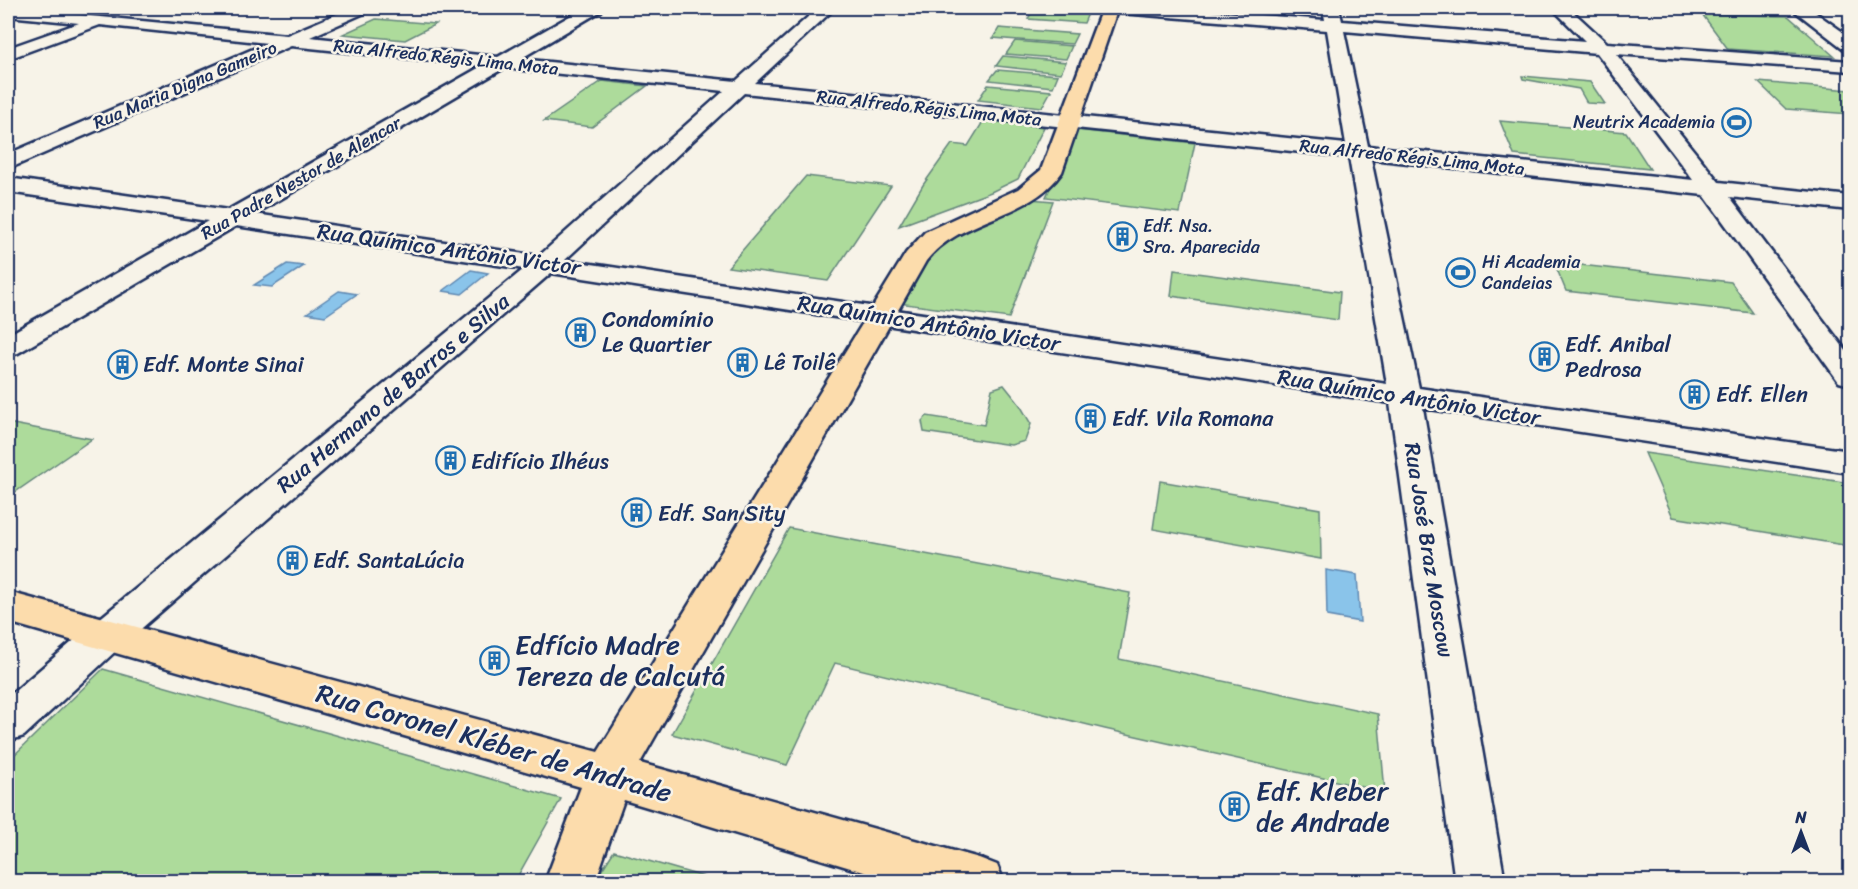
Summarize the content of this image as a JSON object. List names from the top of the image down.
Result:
{
  "streets": {
    "main road": ["Rua Coronel Kléber de Andrade"],
    "street": [
      "Rua Alfredo Régis Lima Mota",
      "Rua Maria Digna Gameiro",
      "Rua Padre Nestor de Alencar",
      "Rua Químico Antônio Victor",
      "Rua Hermano de Barros e Silva",
      "Rua José Braz Moscow"
    ]
  },
  "crossings": [
    ["Rua Alfredo Régis Lima Mota", "Rua Maria Digna Gameiro"],
    ["Rua Alfredo Régis Lima Mota", "Rua Padre Nestor de Alencar"],
    ["Rua Alfredo Régis Lima Mota", "Rua Hermano de Barros e Silva"],
    ["Rua Alfredo Régis Lima Mota", "Rua José Braz Moscow"],
    ["Rua Padre Nestor de Alencar", "Rua Químico Antônio Victor"],
    ["Rua Químico Antônio Victor", "Rua Hermano de Barros e Silva"],
    ["Rua Químico Antônio Victor", "Rua José Braz Moscow"],
    ["Rua Hermano de Barros e Silva", "Rua Coronel Kléber de Andrade"]
  ],
  "places": {
    "sports": ["Neutrix Academia", "Hi Academia Candeias"],
    "building": [
      "Edf. Nsa. Sra. Aparecida",
      "Condomínio Le Quartier",
      "Edf. Anibal Pedrosa",
      "Lê Toilê",
      "Edf. Monte Sinai",
      "Edf. Ellen",
      "Edf. Vila Romana",
      "Edifício Ilhéus",
      "Edf. San Sity",
      "Edf. SantaLúcia",
      "Edfício Madre Tereza de Calcutá",
      "Edf. Kleber de Andrade"
    ]
  },
  "north": "top"
}
